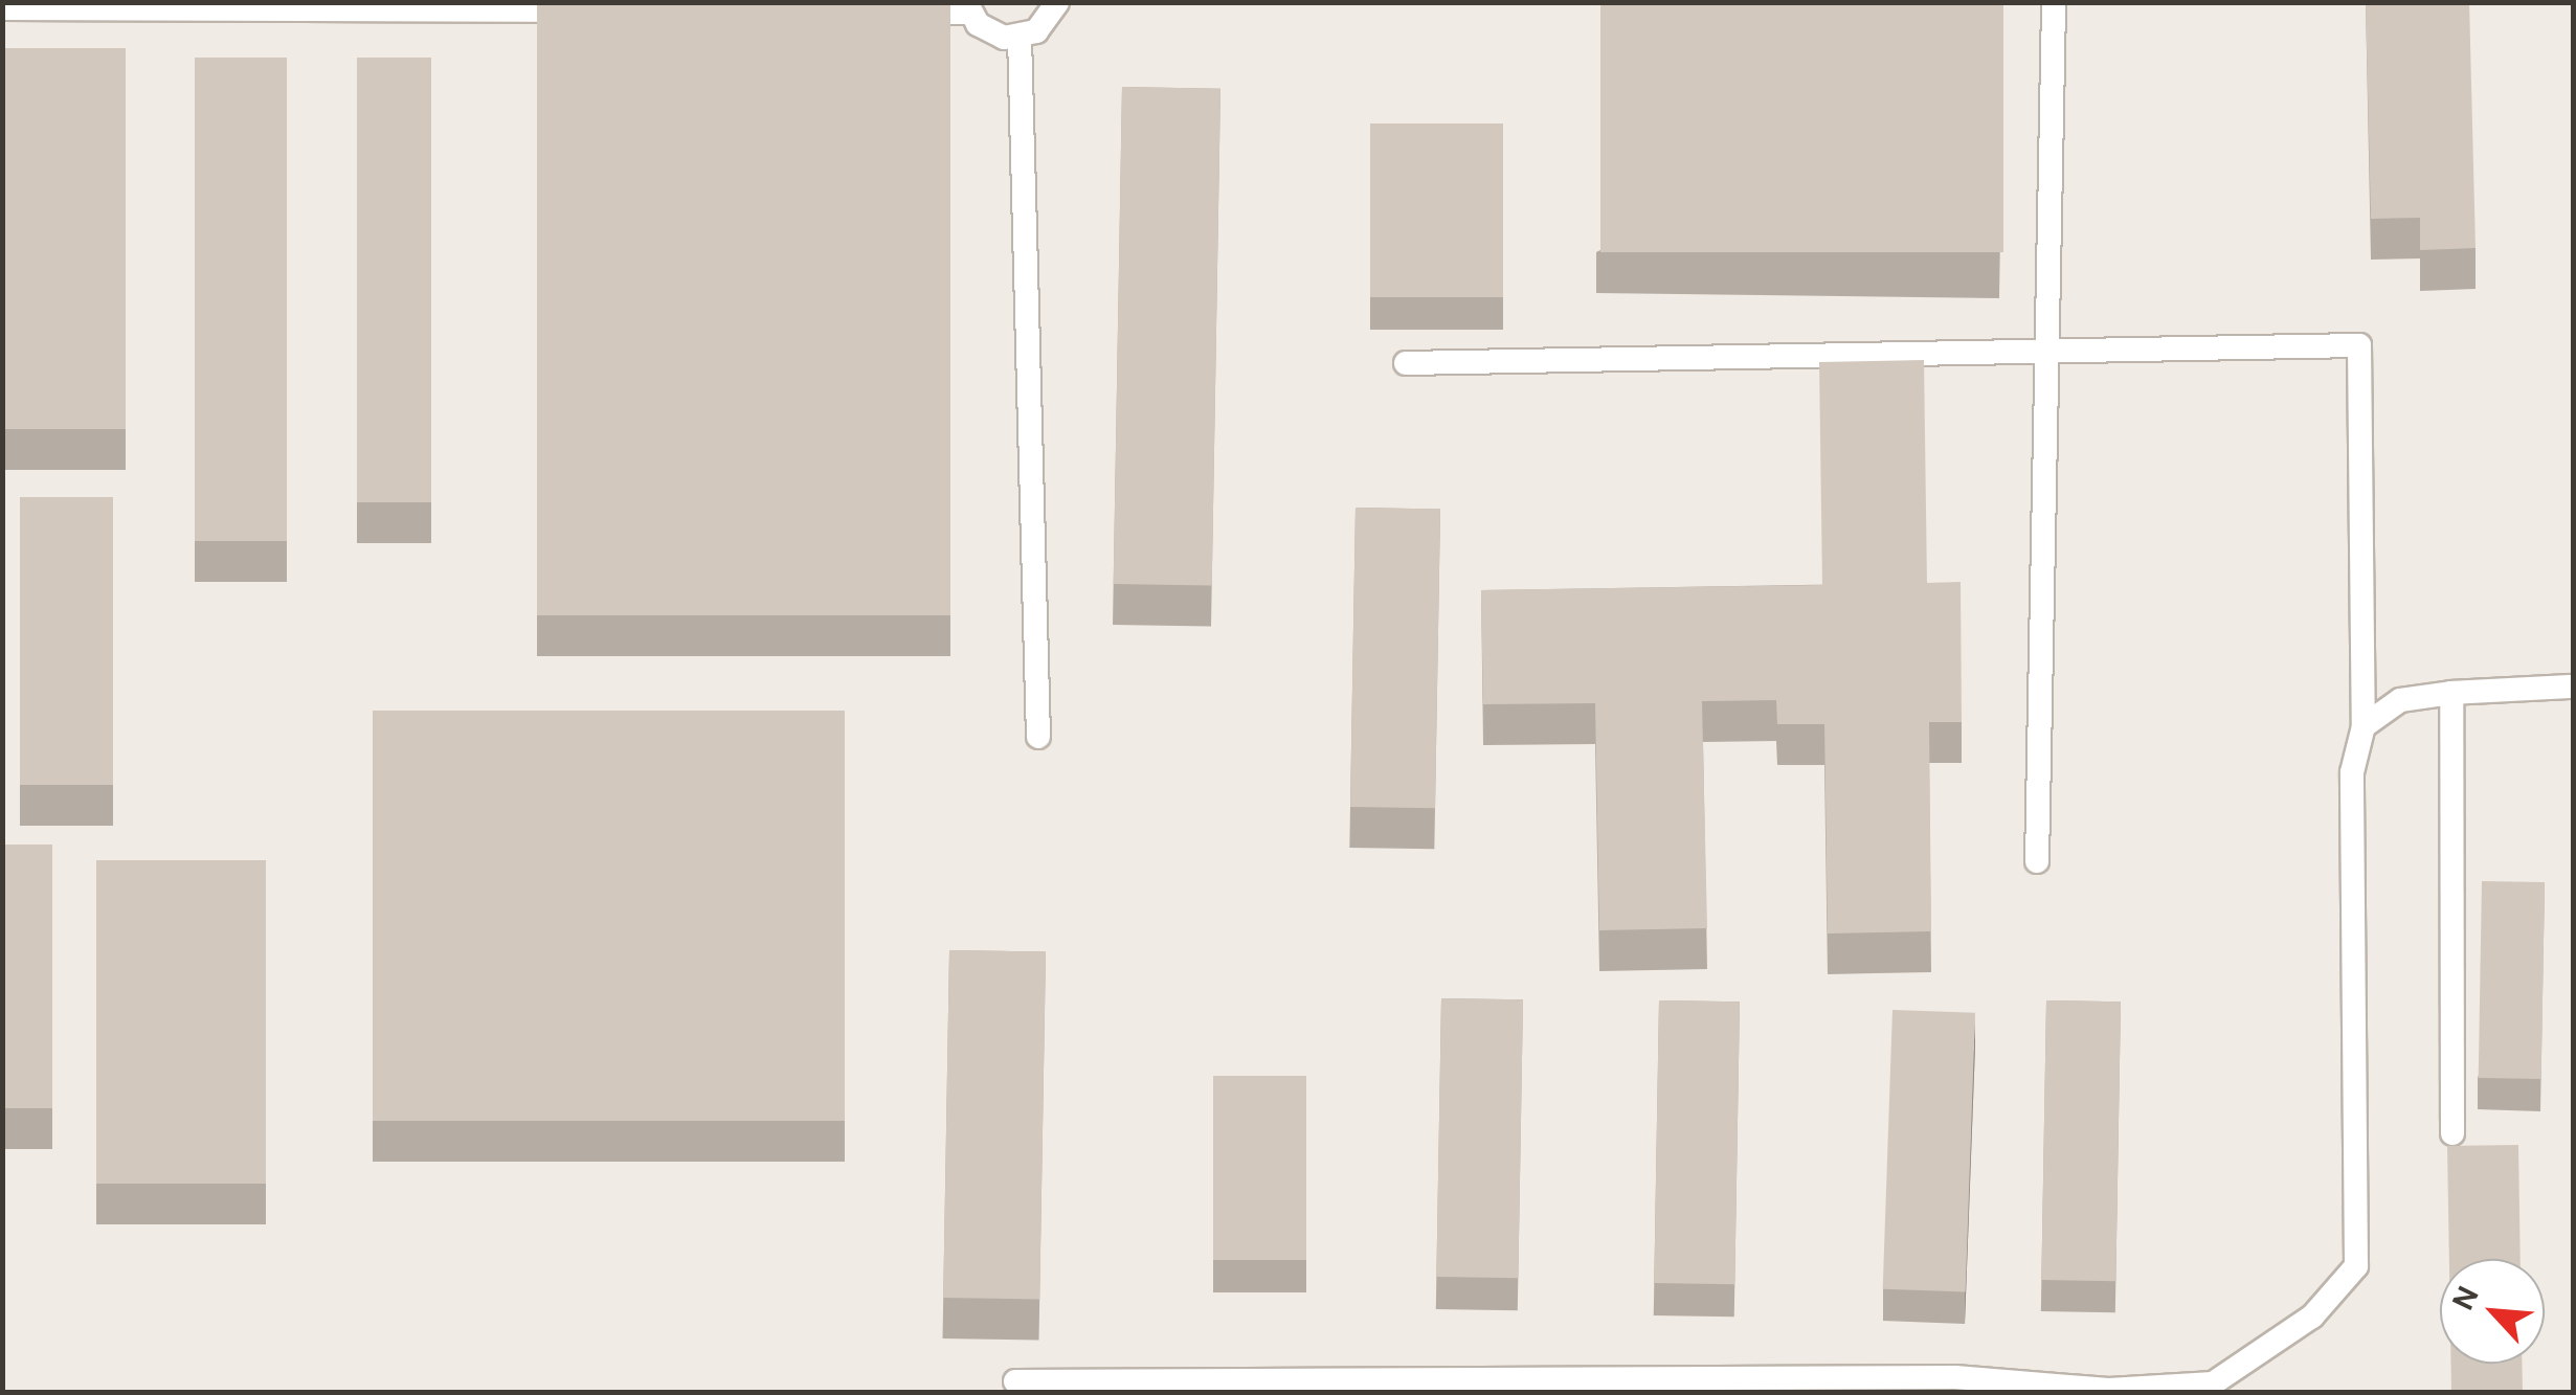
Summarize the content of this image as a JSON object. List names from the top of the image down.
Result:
{
  "north": "top left"
}
